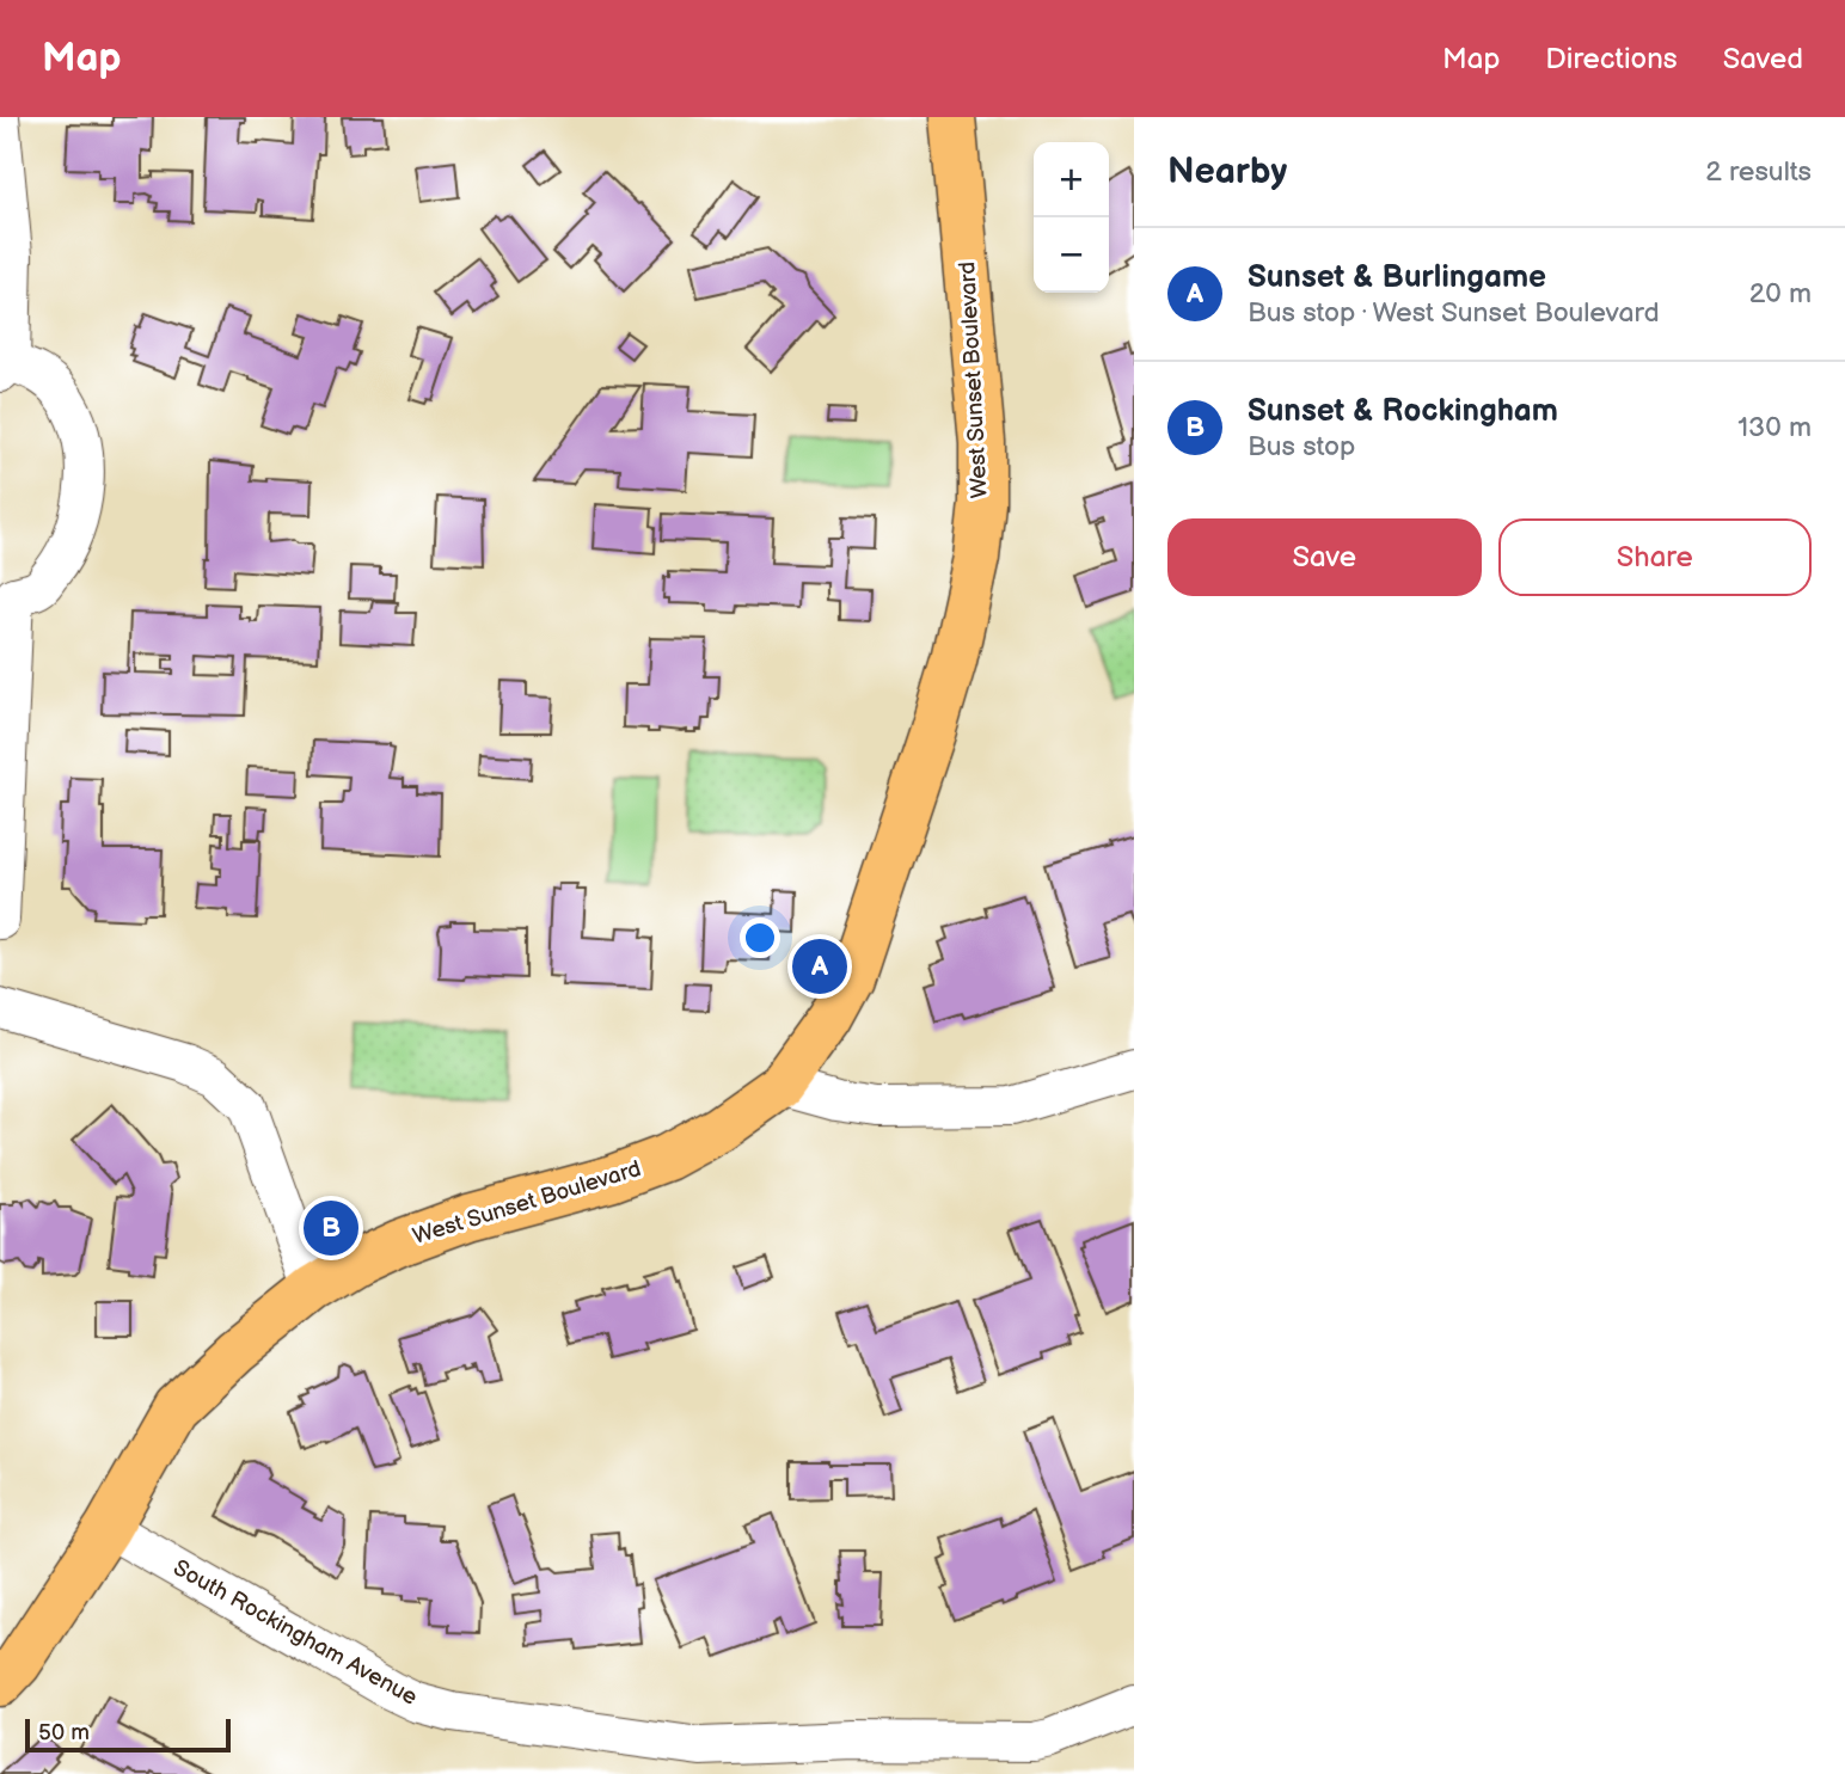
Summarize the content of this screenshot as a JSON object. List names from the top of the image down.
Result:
{
  "streets": {
    "main road": ["West Sunset Boulevard"],
    "street": ["South Rockingham Avenue"]
  },
  "crossings": [
    ["West Sunset Boulevard", "South Rockingham Avenue"]
  ],
  "scale_bar": "50 m",
  "page": {
    "header": "Map",
    "nav": ["Map", "Directions", "Saved"],
    "heading": ["Nearby", "2 results"],
    "map_buttons": ["+", "−"],
    "list": [
      {
        "mark": "A",
        "name": "Sunset & Burlingame",
        "note": "Bus stop · West Sunset Boulevard",
        "value": "20 m"
      },
      {
        "mark": "B",
        "name": "Sunset & Rockingham",
        "note": "Bus stop",
        "value": "130 m"
      }
    ],
    "buttons": ["Save", "Share"],
    "pins": ["A", "B"],
    "scale": "50 m"
  }
}
